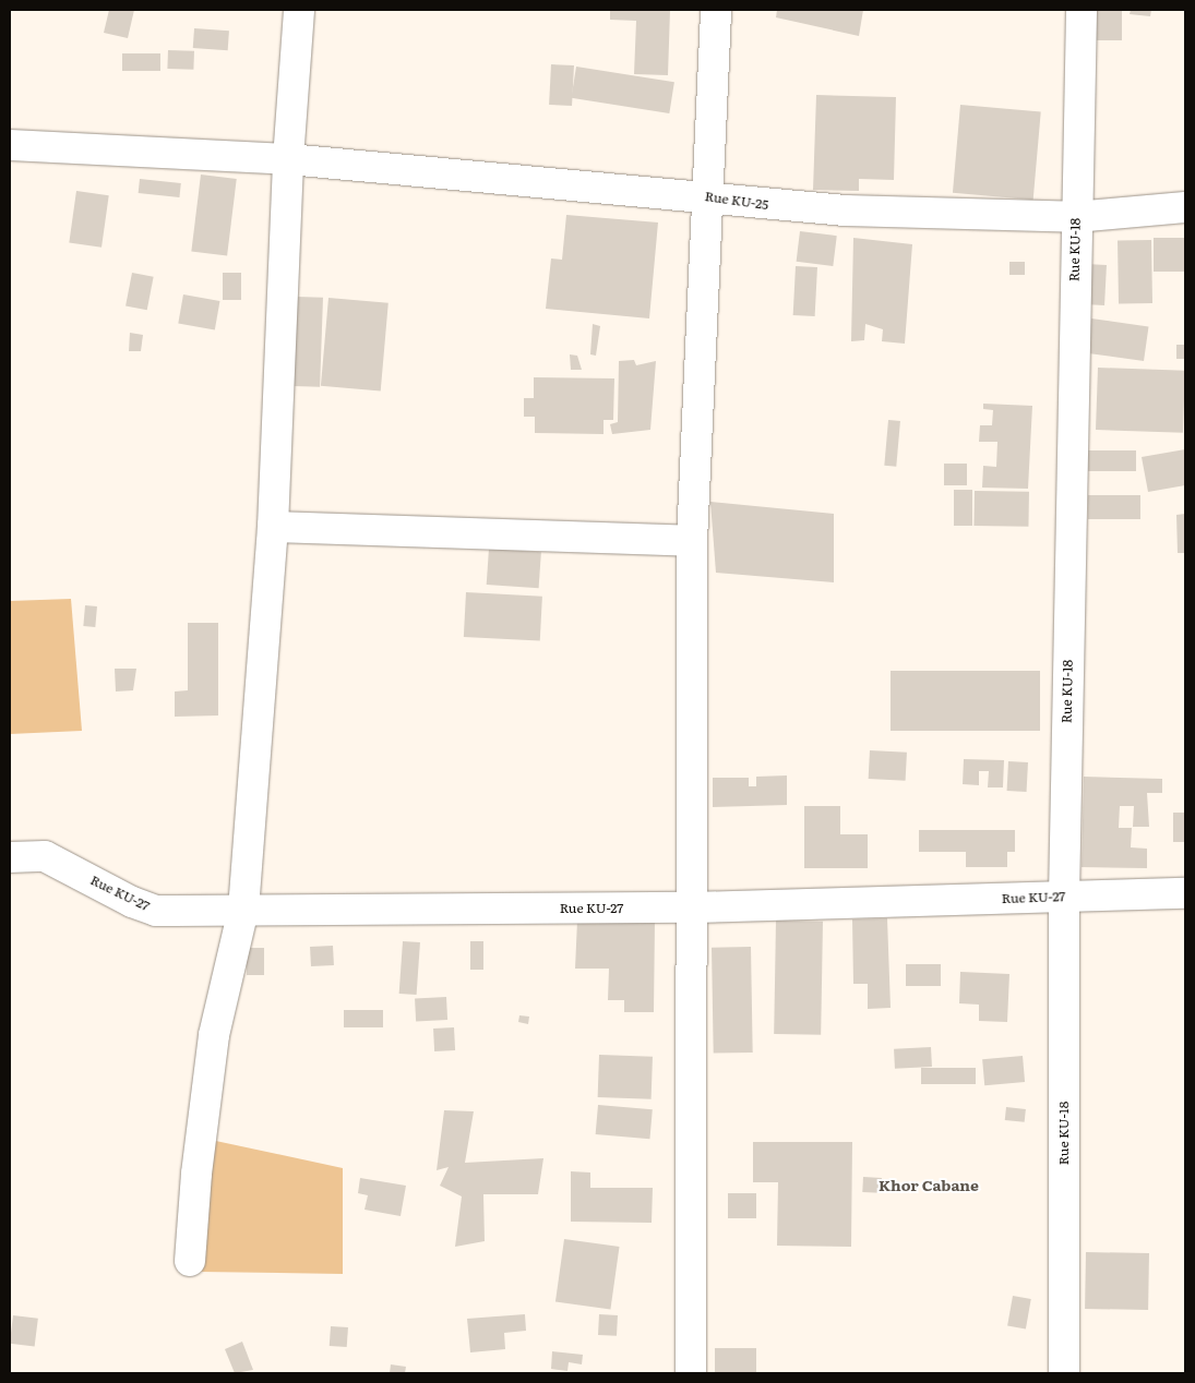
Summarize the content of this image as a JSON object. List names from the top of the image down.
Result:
{
  "streets": {
    "street": ["Rue KU-25", "Rue KU-18", "Rue KU-27"]
  },
  "crossings": [
    ["Rue KU-25", "Rue KU-18"],
    ["Rue KU-18", "Rue KU-27"]
  ],
  "districts": ["Khor Cabane"]
}
